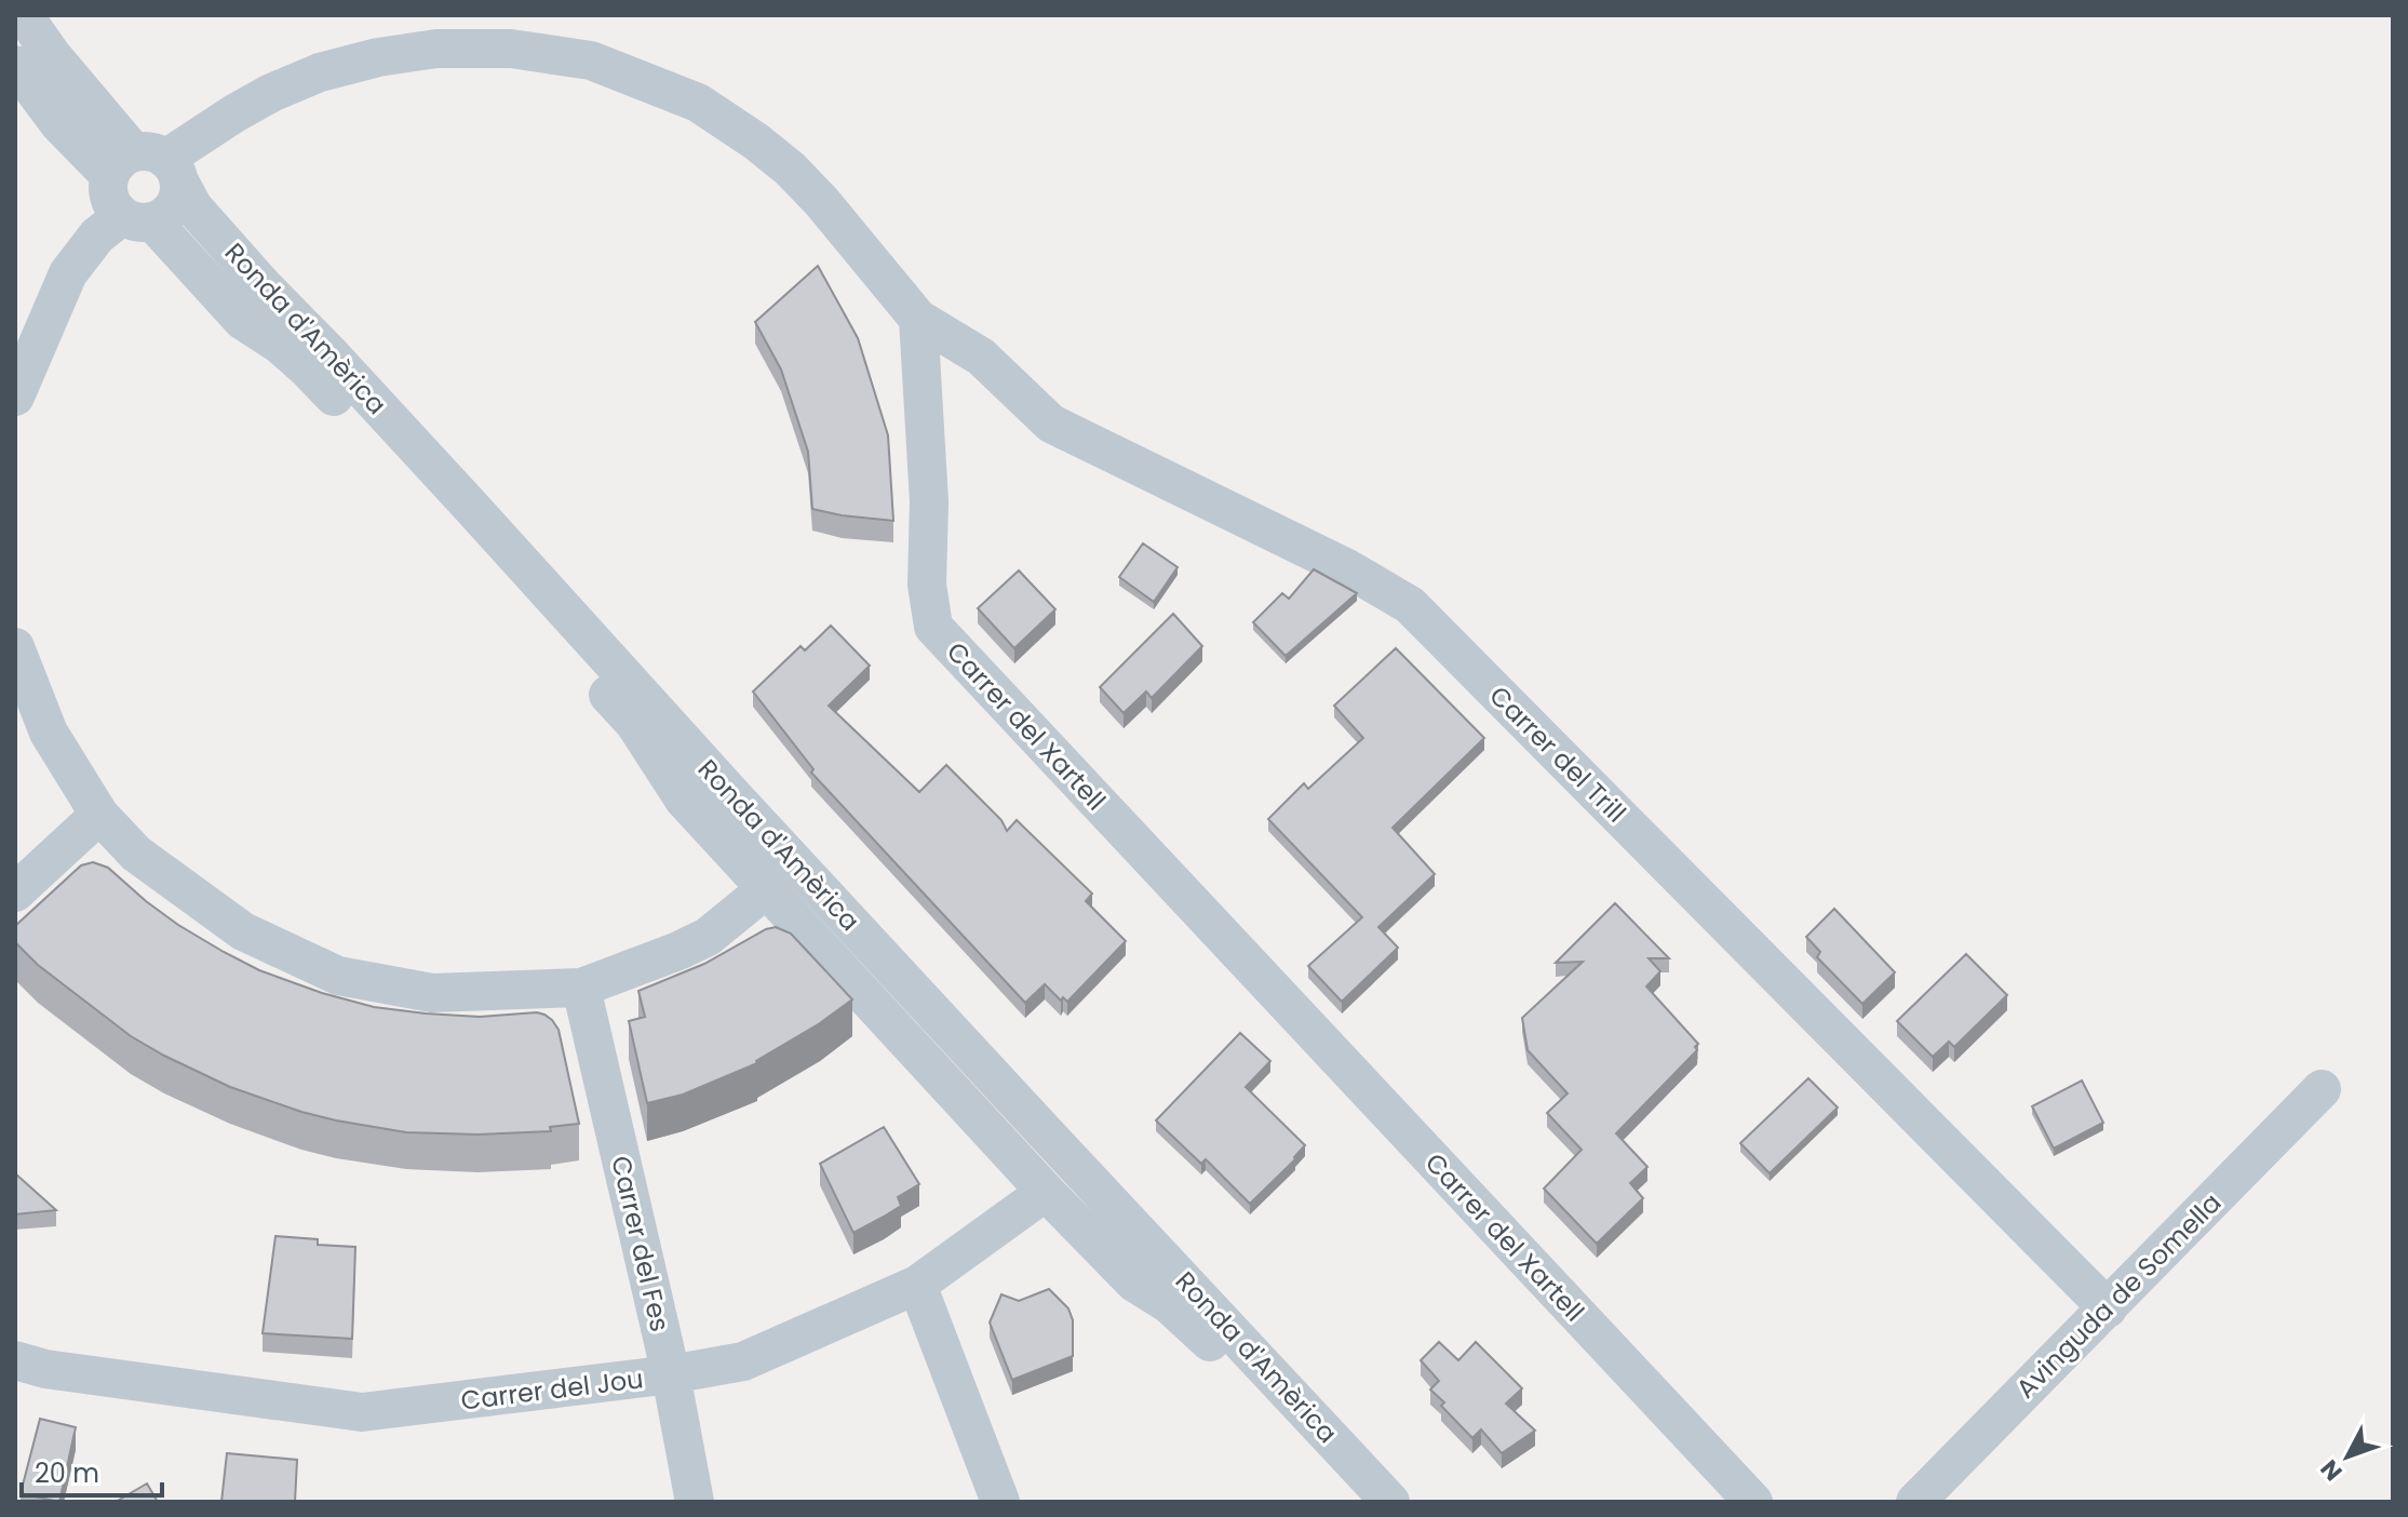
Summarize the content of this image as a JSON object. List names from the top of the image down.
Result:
{
  "streets": {
    "street": [
      "Ronda d'Amèrica",
      "Carrer del Xartell",
      "Carrer del Trill",
      "Carrer del Fes",
      "Avinguda de Somella",
      "Carrer del Jou"
    ]
  },
  "crossings": [
    ["Ronda d'Amèrica", "Carrer del Jou"],
    ["Carrer del Xartell", "Carrer del Trill"],
    ["Carrer del Trill", "Avinguda de Somella"],
    ["Carrer del Fes", "Carrer del Jou"]
  ],
  "scale_bar": "20 m",
  "north": "bottom left"
}
